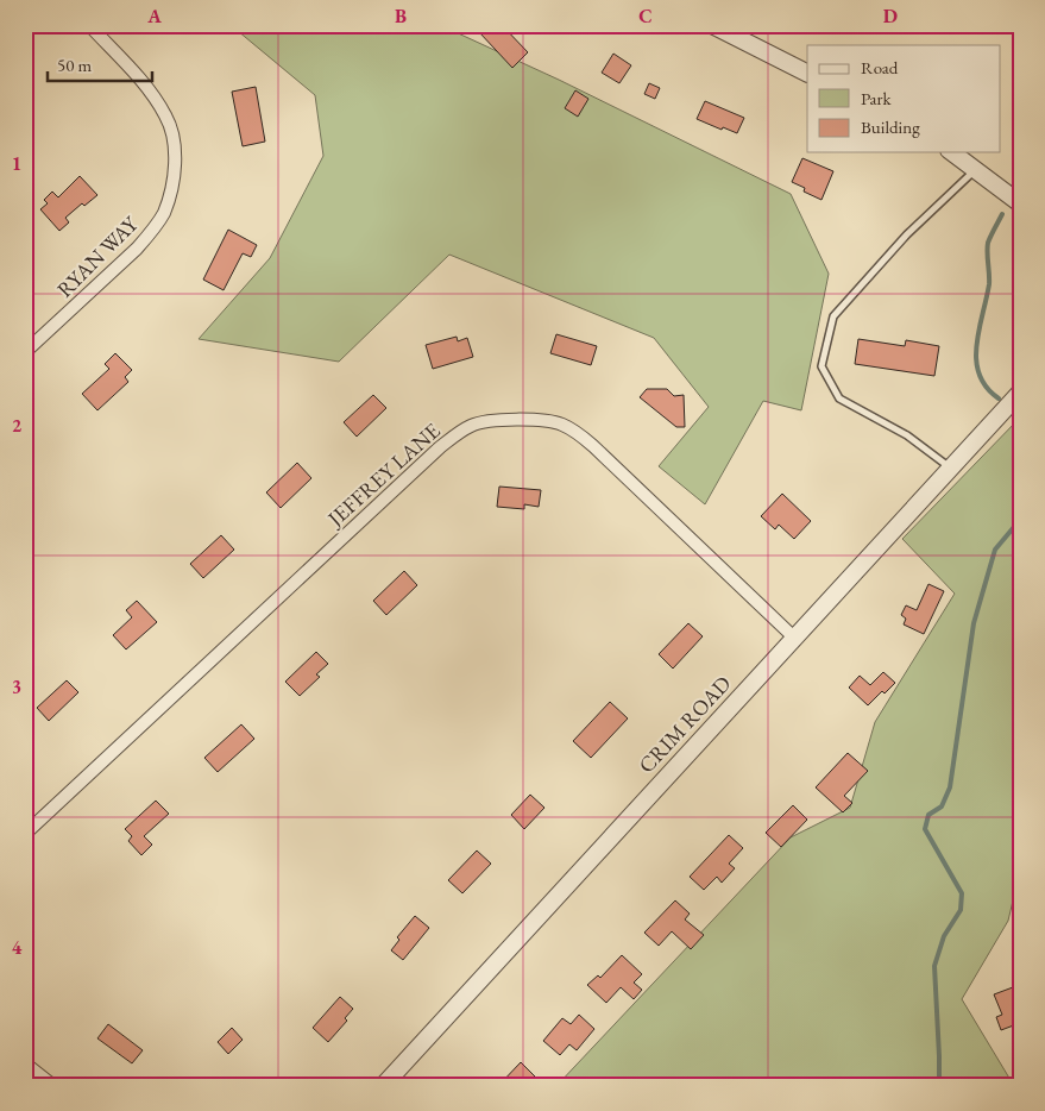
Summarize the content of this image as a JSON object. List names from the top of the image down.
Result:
{
  "streets": {
    "street": ["RYAN WAY", "JEFFREY LANE", "CRIM ROAD"]
  },
  "crossings": [
    ["JEFFREY LANE", "CRIM ROAD"]
  ],
  "legend": ["Road", "Park", "Building"],
  "scale_bar": "50 m",
  "grid": {
    "columns": [
      "A",
      "B",
      "C",
      "D"
    ],
    "rows": [
      "1",
      "2",
      "3",
      "4"
    ]
  }
}
